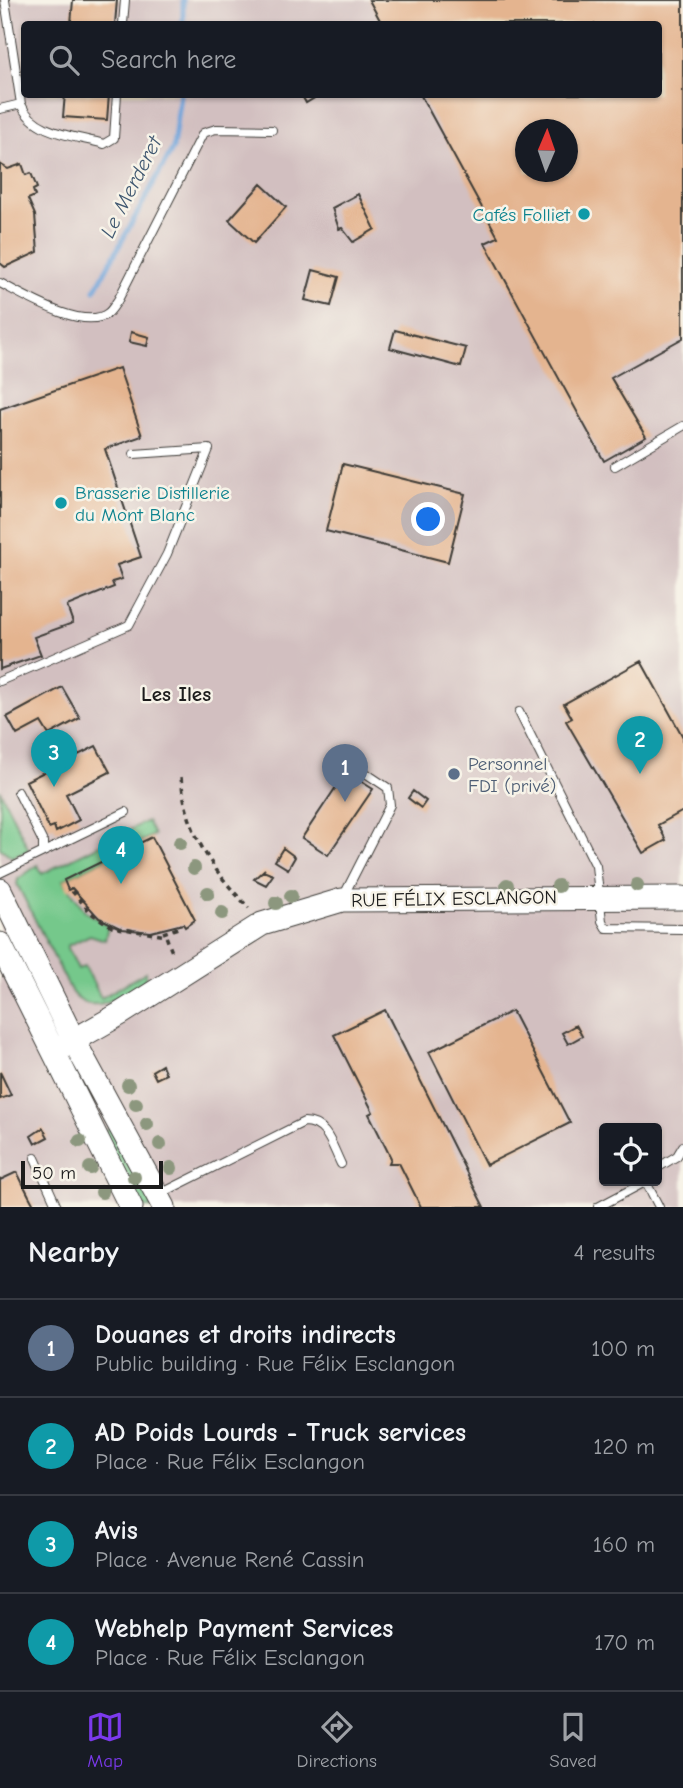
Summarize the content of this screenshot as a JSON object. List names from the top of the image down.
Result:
{
  "streets": {
    "street": ["RUE FÉLIX ESCLANGON"]
  },
  "districts": ["Les Iles"],
  "water": ["Le Merderet"],
  "places": ["Cafés Folliet", "Brasserie Distillerie du Mont Blanc", "Personnel FDI (privé)"],
  "scale_bar": "50 m",
  "north": "top",
  "page": {
    "search": "Search here",
    "pins": [
      "2",
      "3",
      "1",
      "4"
    ],
    "scale": "50 m",
    "heading": ["Nearby", "4 results"],
    "list": [
      {
        "mark": "1",
        "name": "Douanes et droits indirects",
        "note": "Public building · Rue Félix Esclangon",
        "value": "100 m"
      },
      {
        "mark": "2",
        "name": "AD Poids Lourds - Truck services",
        "note": "Place · Rue Félix Esclangon",
        "value": "120 m"
      },
      {
        "mark": "3",
        "name": "Avis",
        "note": "Place · Avenue René Cassin",
        "value": "160 m"
      },
      {
        "mark": "4",
        "name": "Webhelp Payment Services",
        "note": "Place · Rue Félix Esclangon",
        "value": "170 m"
      }
    ],
    "nav": ["Map", "Directions", "Saved"]
  }
}
